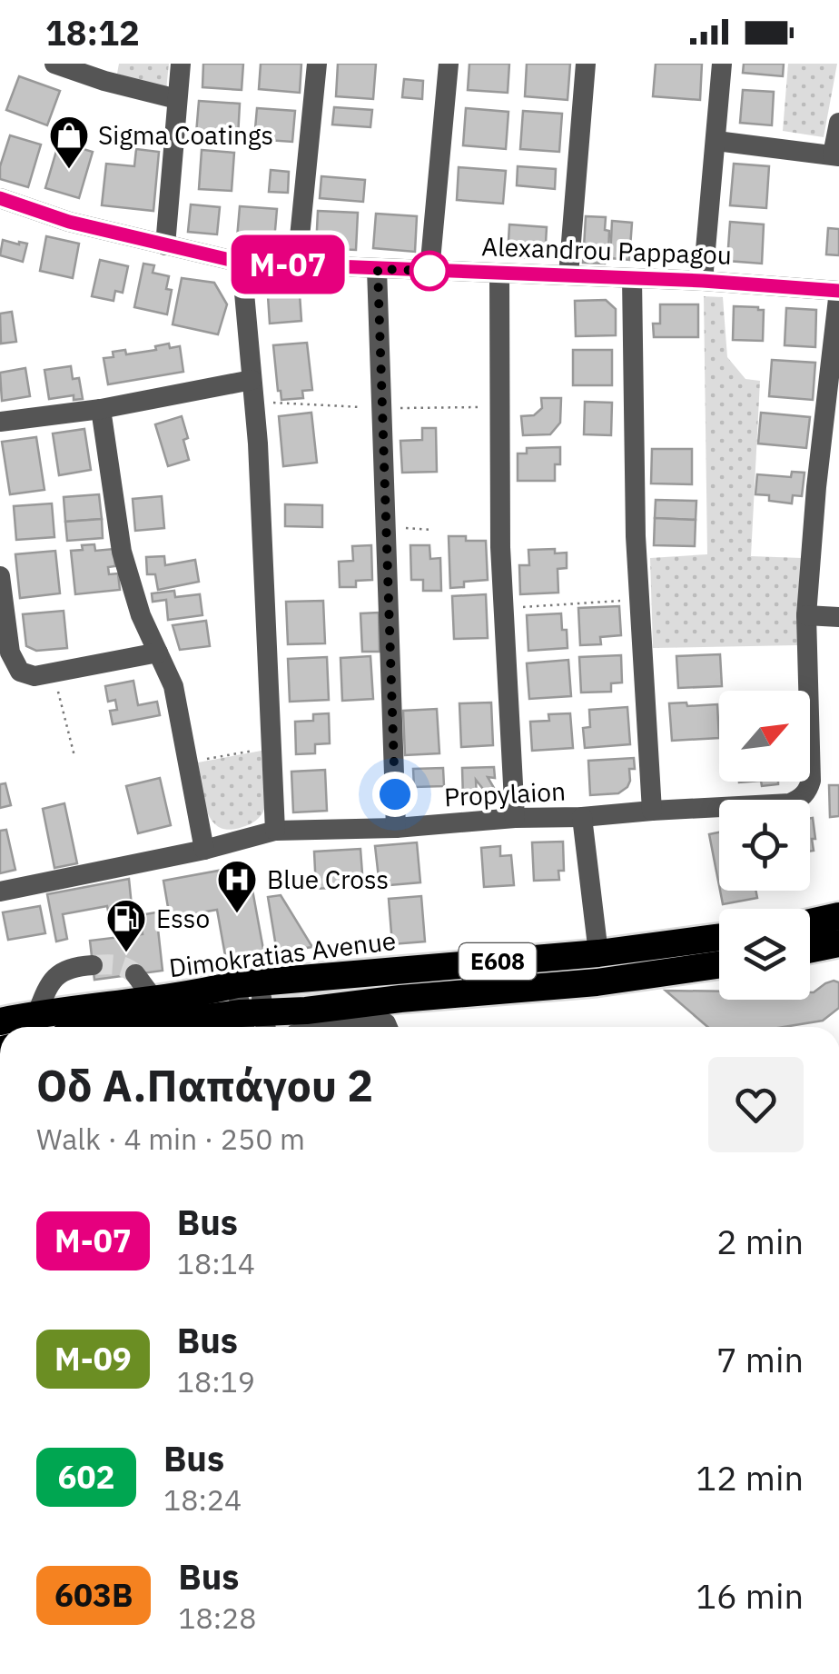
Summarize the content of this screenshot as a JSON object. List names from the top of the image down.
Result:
{
  "streets": {
    "highway": ["Dimokratias Avenue", "E608"],
    "street": ["Alexandrou Pappagou", "Propylaion"]
  },
  "places": {
    "shop": ["Sigma Coatings"],
    "hospital": ["Blue Cross"],
    "fuel station": ["Esso"]
  },
  "lines": ["bus line M-07"],
  "north": "top right",
  "page": {
    "status": "18:12",
    "on_map": "M-07",
    "heading": ["Οδ Α.Παπάγου 2", "Walk · 4 min · 250 m"],
    "list": [
      {
        "mark": "M-07",
        "name": "Bus",
        "note": "18:14",
        "value": "2 min"
      },
      {
        "mark": "M-09",
        "name": "Bus",
        "note": "18:19",
        "value": "7 min"
      },
      {
        "mark": "602",
        "name": "Bus",
        "note": "18:24",
        "value": "12 min"
      },
      {
        "mark": "603B",
        "name": "Bus",
        "note": "18:28",
        "value": "16 min"
      }
    ]
  }
}
